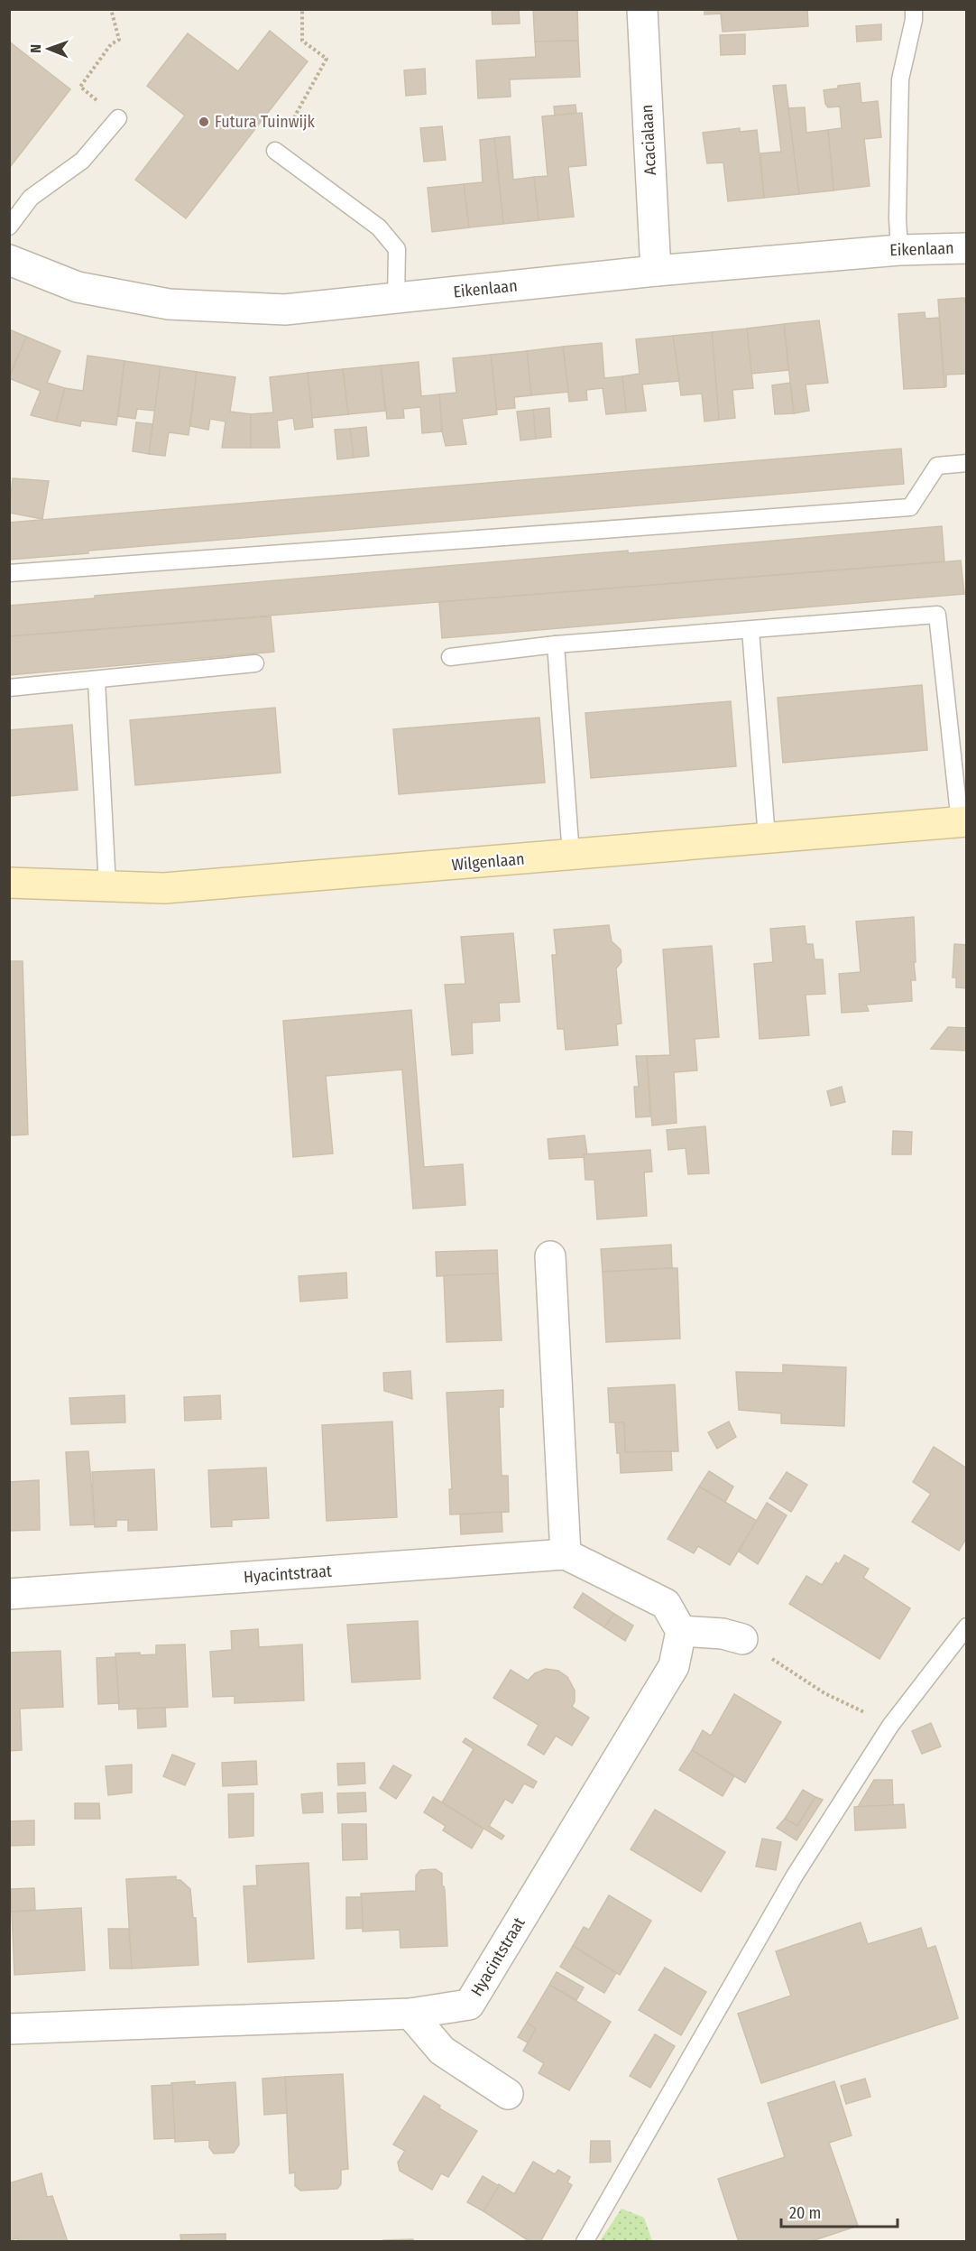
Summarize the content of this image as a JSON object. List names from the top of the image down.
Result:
{
  "streets": {
    "street": [
      "Acacialaan",
      "Eikenlaan",
      "Wilgenlaan",
      "Hyacintstraat"
    ]
  },
  "crossings": [
    ["Acacialaan", "Eikenlaan"]
  ],
  "places": ["Futura Tuinwijk"],
  "scale_bar": "20 m",
  "north": "left"
}
